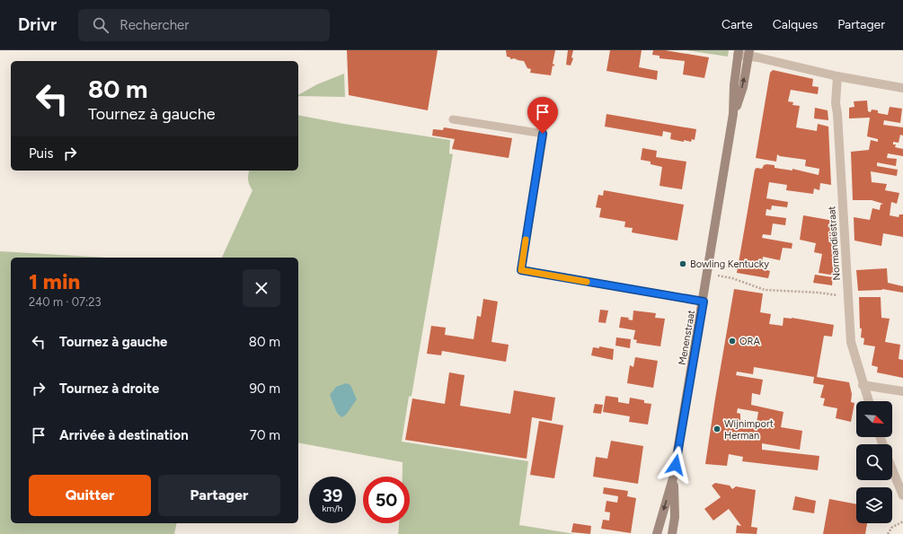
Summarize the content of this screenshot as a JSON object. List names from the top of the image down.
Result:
{
  "streets": {
    "main road": ["Menenstraat"],
    "street": ["Normandiëstraat"]
  },
  "places": ["Bowling Kentucky", "ORA", "Wijnimport Herman"],
  "north": "bottom right",
  "page": {
    "header": "Drivr",
    "search": "Rechercher",
    "nav": ["Carte", "Calques", "Partager"],
    "turn": ["80 m", "Tournez à gauche"],
    "then": "Puis",
    "heading": ["1 min", "240 m · 07:23"],
    "list": [
      {
        "name": "Tournez à gauche",
        "value": "80 m"
      },
      {
        "name": "Tournez à droite",
        "value": "90 m"
      },
      {
        "name": "Arrivée à destination",
        "value": "70 m"
      }
    ],
    "buttons": ["Quitter", "Partager"],
    "speed": "39 km/h",
    "limit": "50"
  }
}
